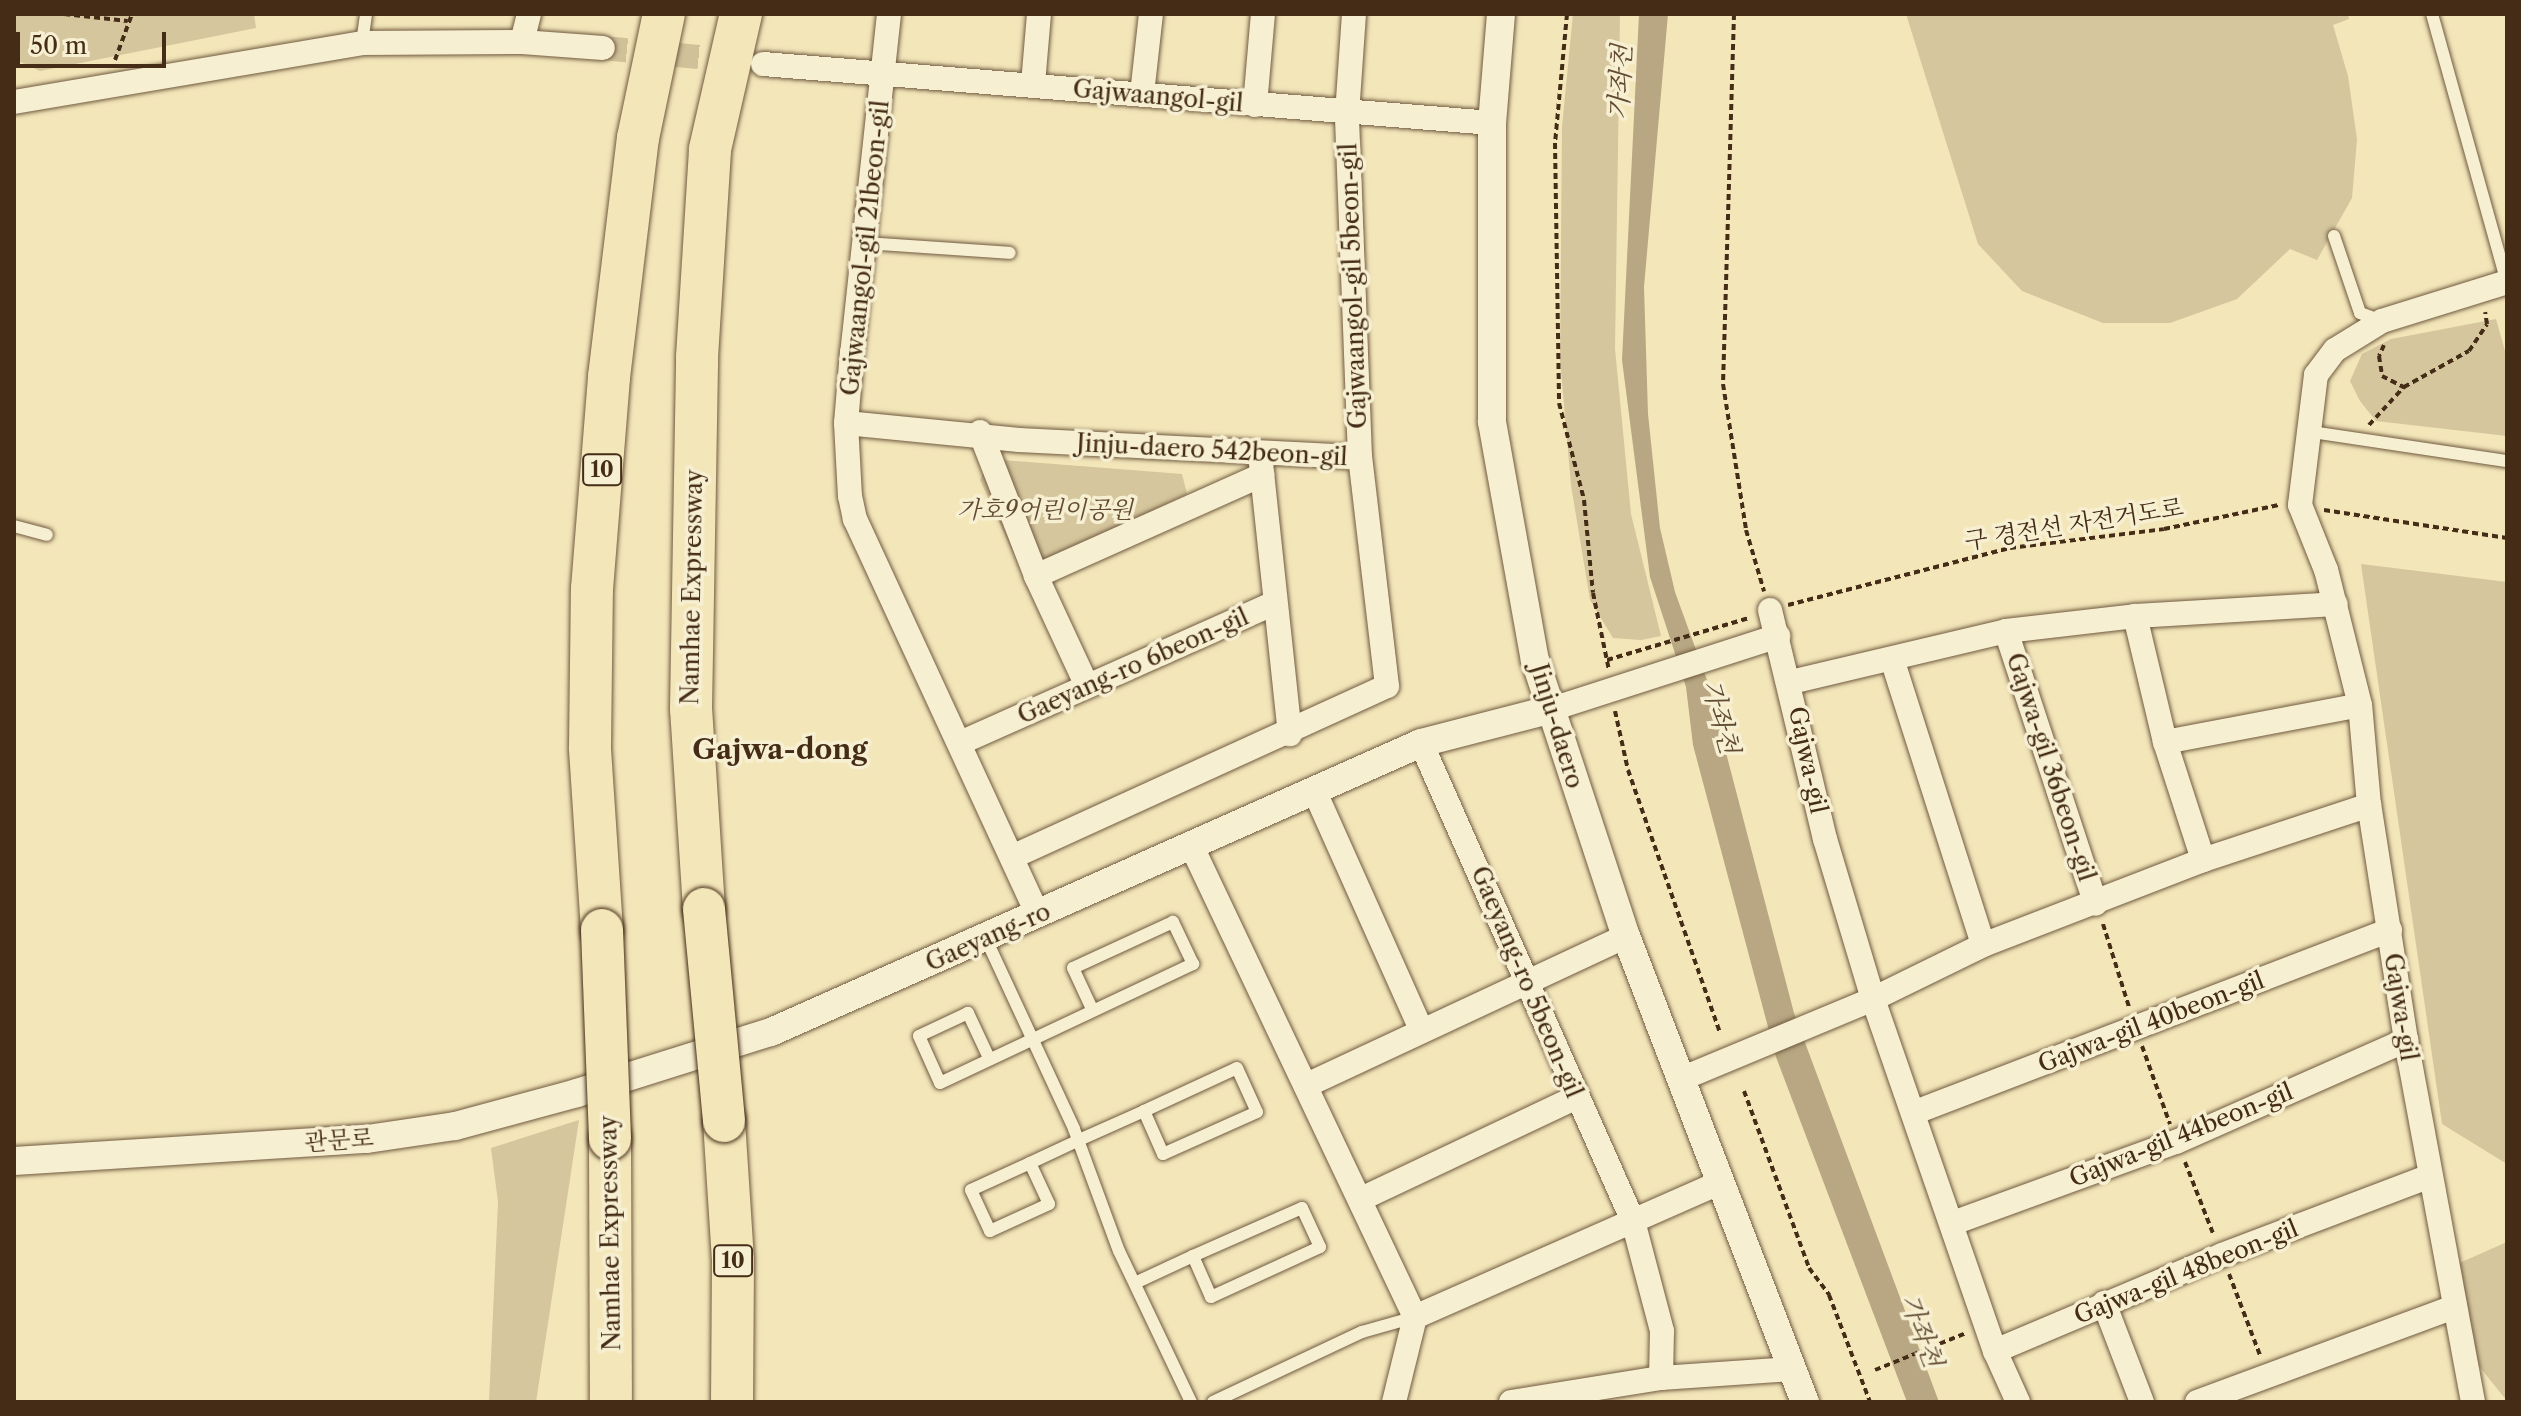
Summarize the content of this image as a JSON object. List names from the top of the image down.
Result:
{
  "streets": {
    "highway": ["10", "Namhae Expressway"],
    "street": [
      "Gajwaangol-gil",
      "Gajwaangol-gil 21beon-gil",
      "Gajwaangol-gil 5beon-gil",
      "Jinju-daero 542beon-gil",
      "Gaeyang-ro 6beon-gil",
      "Jinju-daero",
      "Gajwa-gil",
      "Gajwa-gil 36beon-gil",
      "Gaeyang-ro",
      "Gaeyang-ro 5beon-gil",
      "Gajwa-gil 40beon-gil",
      "Gajwa-gil 44beon-gil",
      "관문로",
      "Gajwa-gil 48beon-gil"
    ],
    "path": ["구 경전선 자전거도로"]
  },
  "crossings": [
    ["Gajwaangol-gil", "Gajwaangol-gil 21beon-gil"],
    ["Gajwaangol-gil", "Gajwaangol-gil 5beon-gil"],
    ["Gajwaangol-gil", "Jinju-daero"],
    ["Gajwaangol-gil 21beon-gil", "Jinju-daero 542beon-gil"],
    ["Gajwaangol-gil 5beon-gil", "Jinju-daero 542beon-gil"],
    ["Jinju-daero 542beon-gil", "Gaeyang-ro 6beon-gil"],
    ["구 경전선 자전거도로", "Gajwa-gil"],
    ["Jinju-daero", "Gajwa-gil 36beon-gil"],
    ["Jinju-daero", "Gaeyang-ro"],
    ["Gajwa-gil", "Gajwa-gil 36beon-gil"],
    ["Gajwa-gil", "Gajwa-gil 40beon-gil"],
    ["Gajwa-gil", "Gajwa-gil 44beon-gil"],
    ["Gajwa-gil", "Gajwa-gil 48beon-gil"],
    ["Gaeyang-ro", "Gaeyang-ro 5beon-gil"],
    ["Gaeyang-ro", "관문로"]
  ],
  "districts": ["Gajwa-dong"],
  "water": ["가좌천"],
  "parks": ["가호9어린이공원"],
  "scale_bar": "50 m"
}
